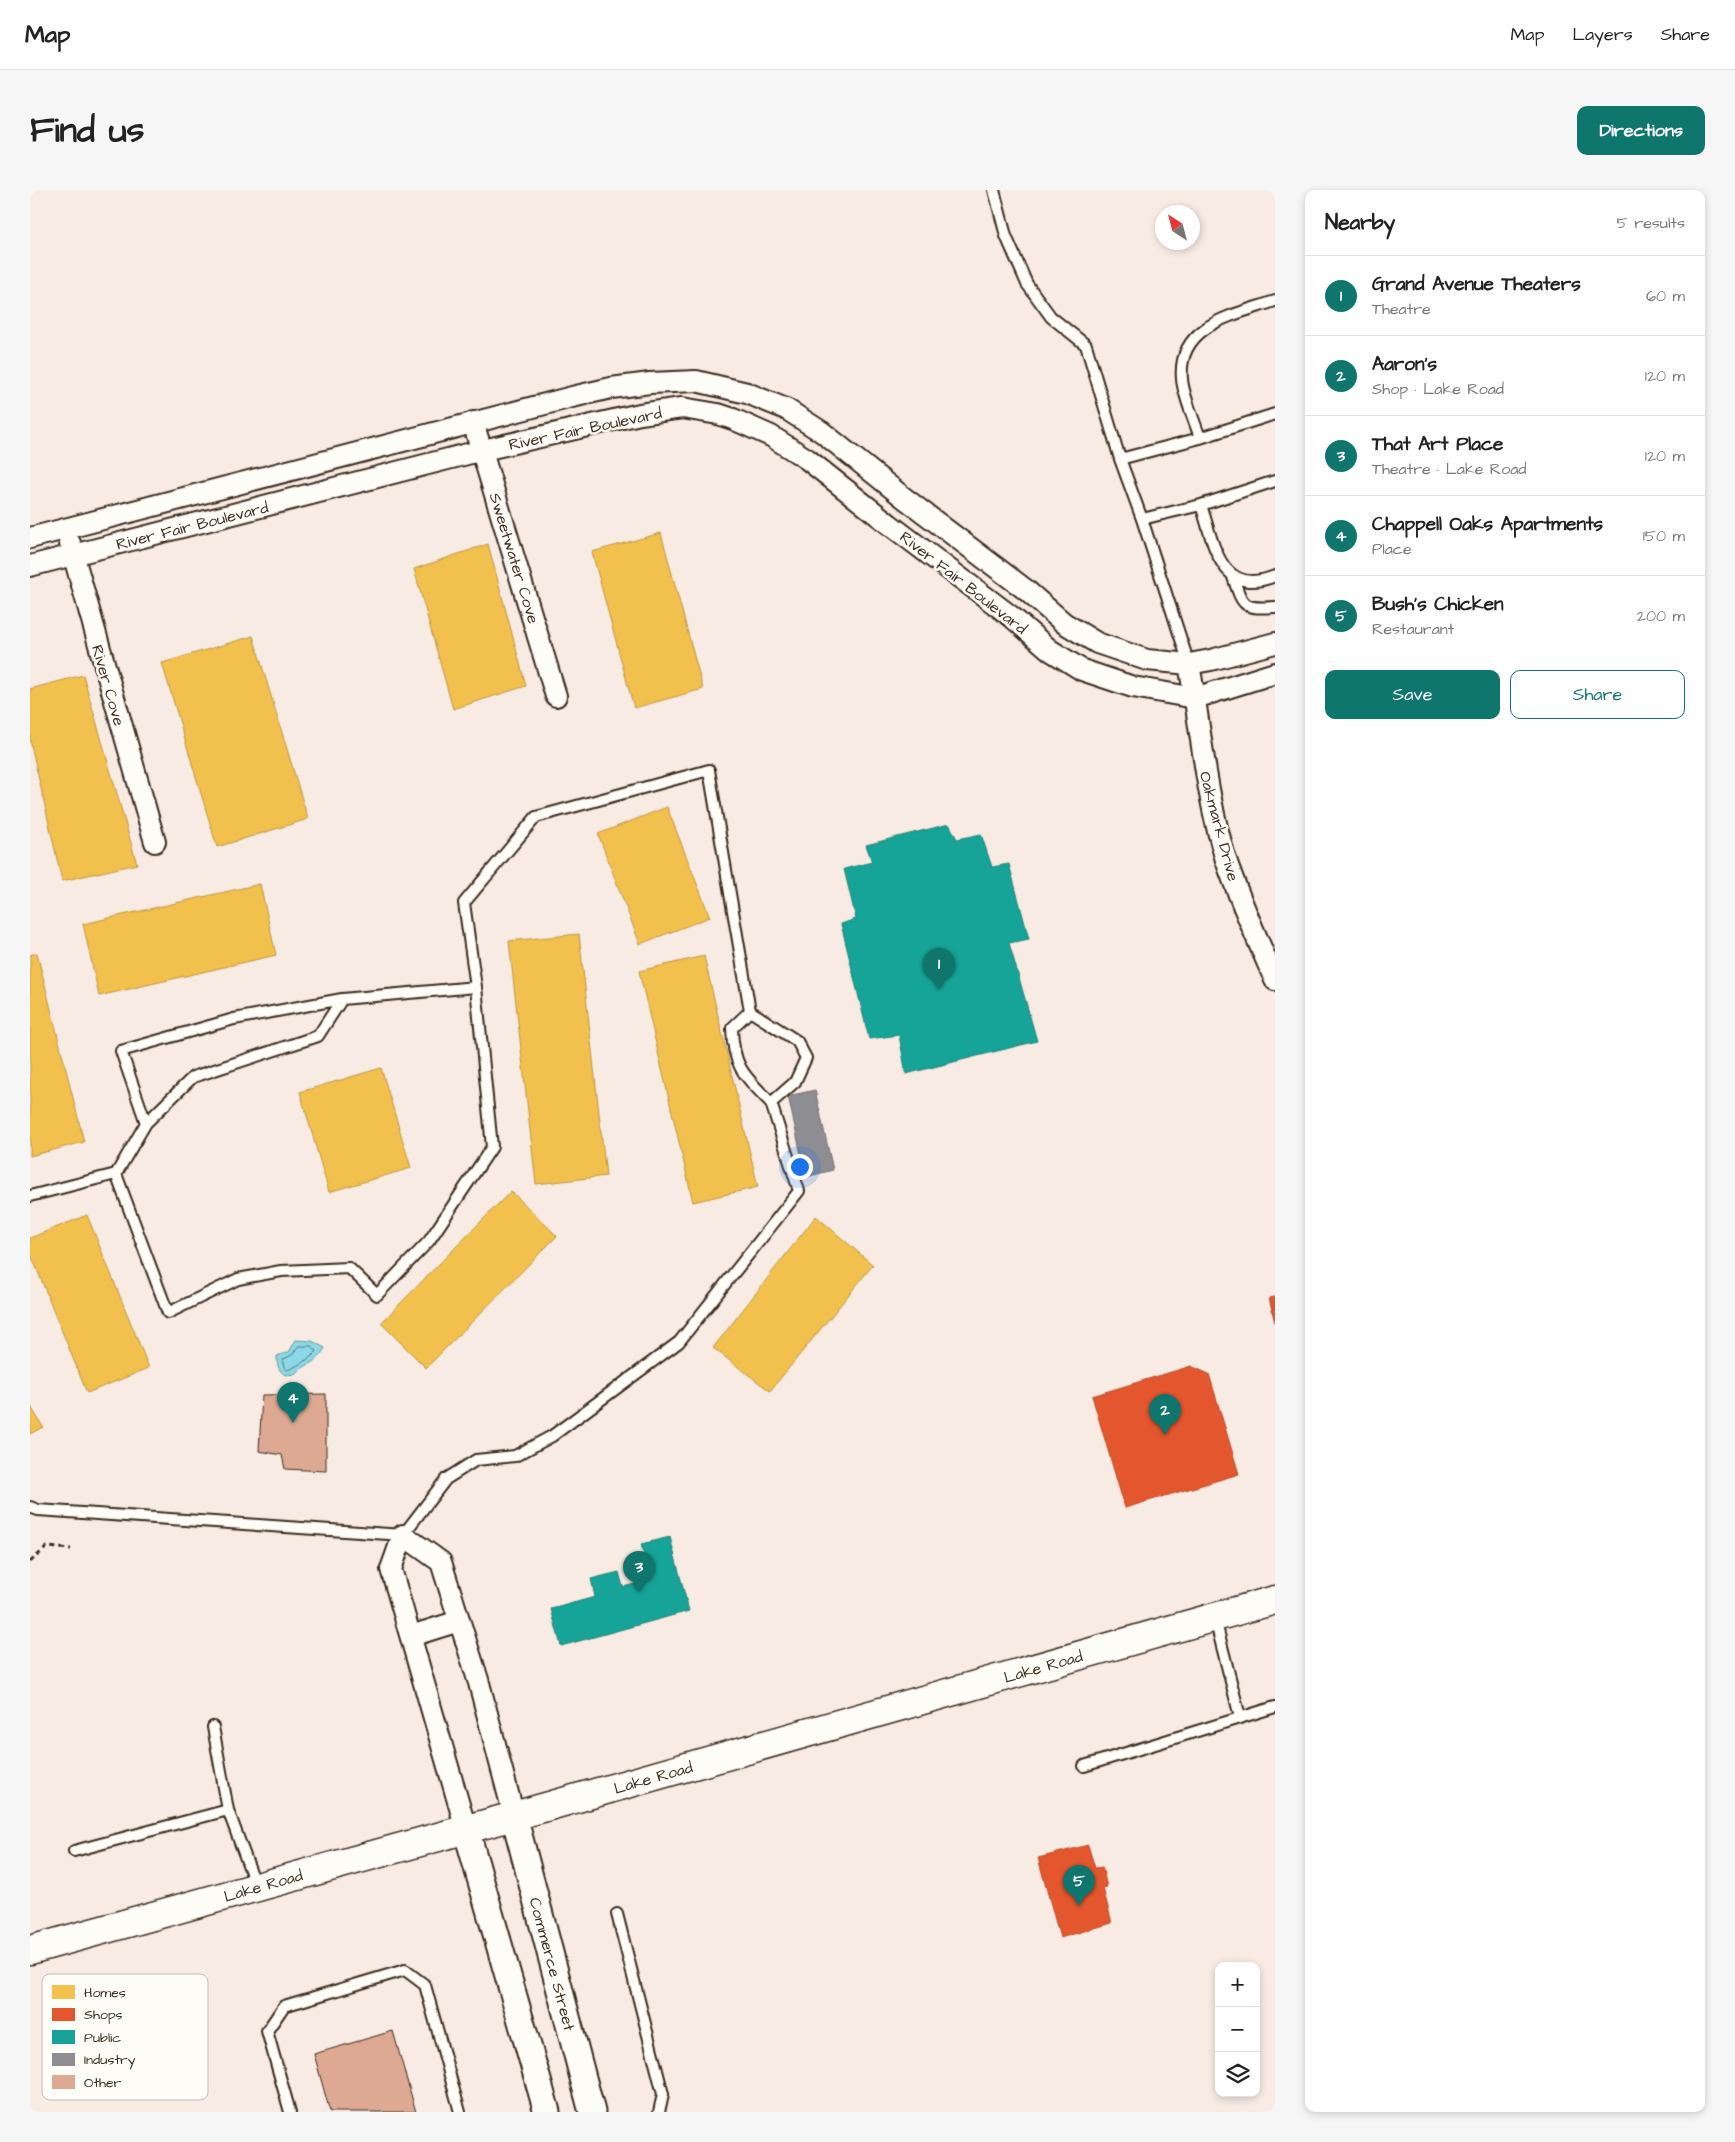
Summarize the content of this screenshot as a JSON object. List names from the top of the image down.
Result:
{
  "streets": {
    "main road": ["Lake Road"],
    "street": [
      "River Fair Boulevard",
      "Sweetwater Cove",
      "River Cove",
      "Oakmark Drive",
      "Commerce Street"
    ]
  },
  "crossings": [
    ["River Fair Boulevard", "Sweetwater Cove"],
    ["River Fair Boulevard", "River Cove"],
    ["River Fair Boulevard", "Oakmark Drive"],
    ["Lake Road", "Commerce Street"]
  ],
  "legend": [
    "Homes",
    "Shops",
    "Public",
    "Industry",
    "Other"
  ],
  "north": "top left",
  "page": {
    "header": "Map",
    "nav": ["Map", "Layers", "Share"],
    "title": "Find us",
    "buttons": [
      "Directions",
      ["Save", "Share"]
    ],
    "heading": ["Nearby", "5 results"],
    "list": [
      {
        "mark": "1",
        "name": "Grand Avenue Theaters",
        "note": "Theatre",
        "value": "60 m"
      },
      {
        "mark": "2",
        "name": "Aaron's",
        "note": "Shop · Lake Road",
        "value": "120 m"
      },
      {
        "mark": "3",
        "name": "That Art Place",
        "note": "Theatre · Lake Road",
        "value": "120 m"
      },
      {
        "mark": "4",
        "name": "Chappell Oaks Apartments",
        "note": "Place",
        "value": "150 m"
      },
      {
        "mark": "5",
        "name": "Bush's Chicken",
        "note": "Restaurant",
        "value": "200 m"
      }
    ],
    "pins": [
      "1",
      "4",
      "2",
      "3",
      "5"
    ],
    "map_buttons": ["+", "−"]
  }
}
